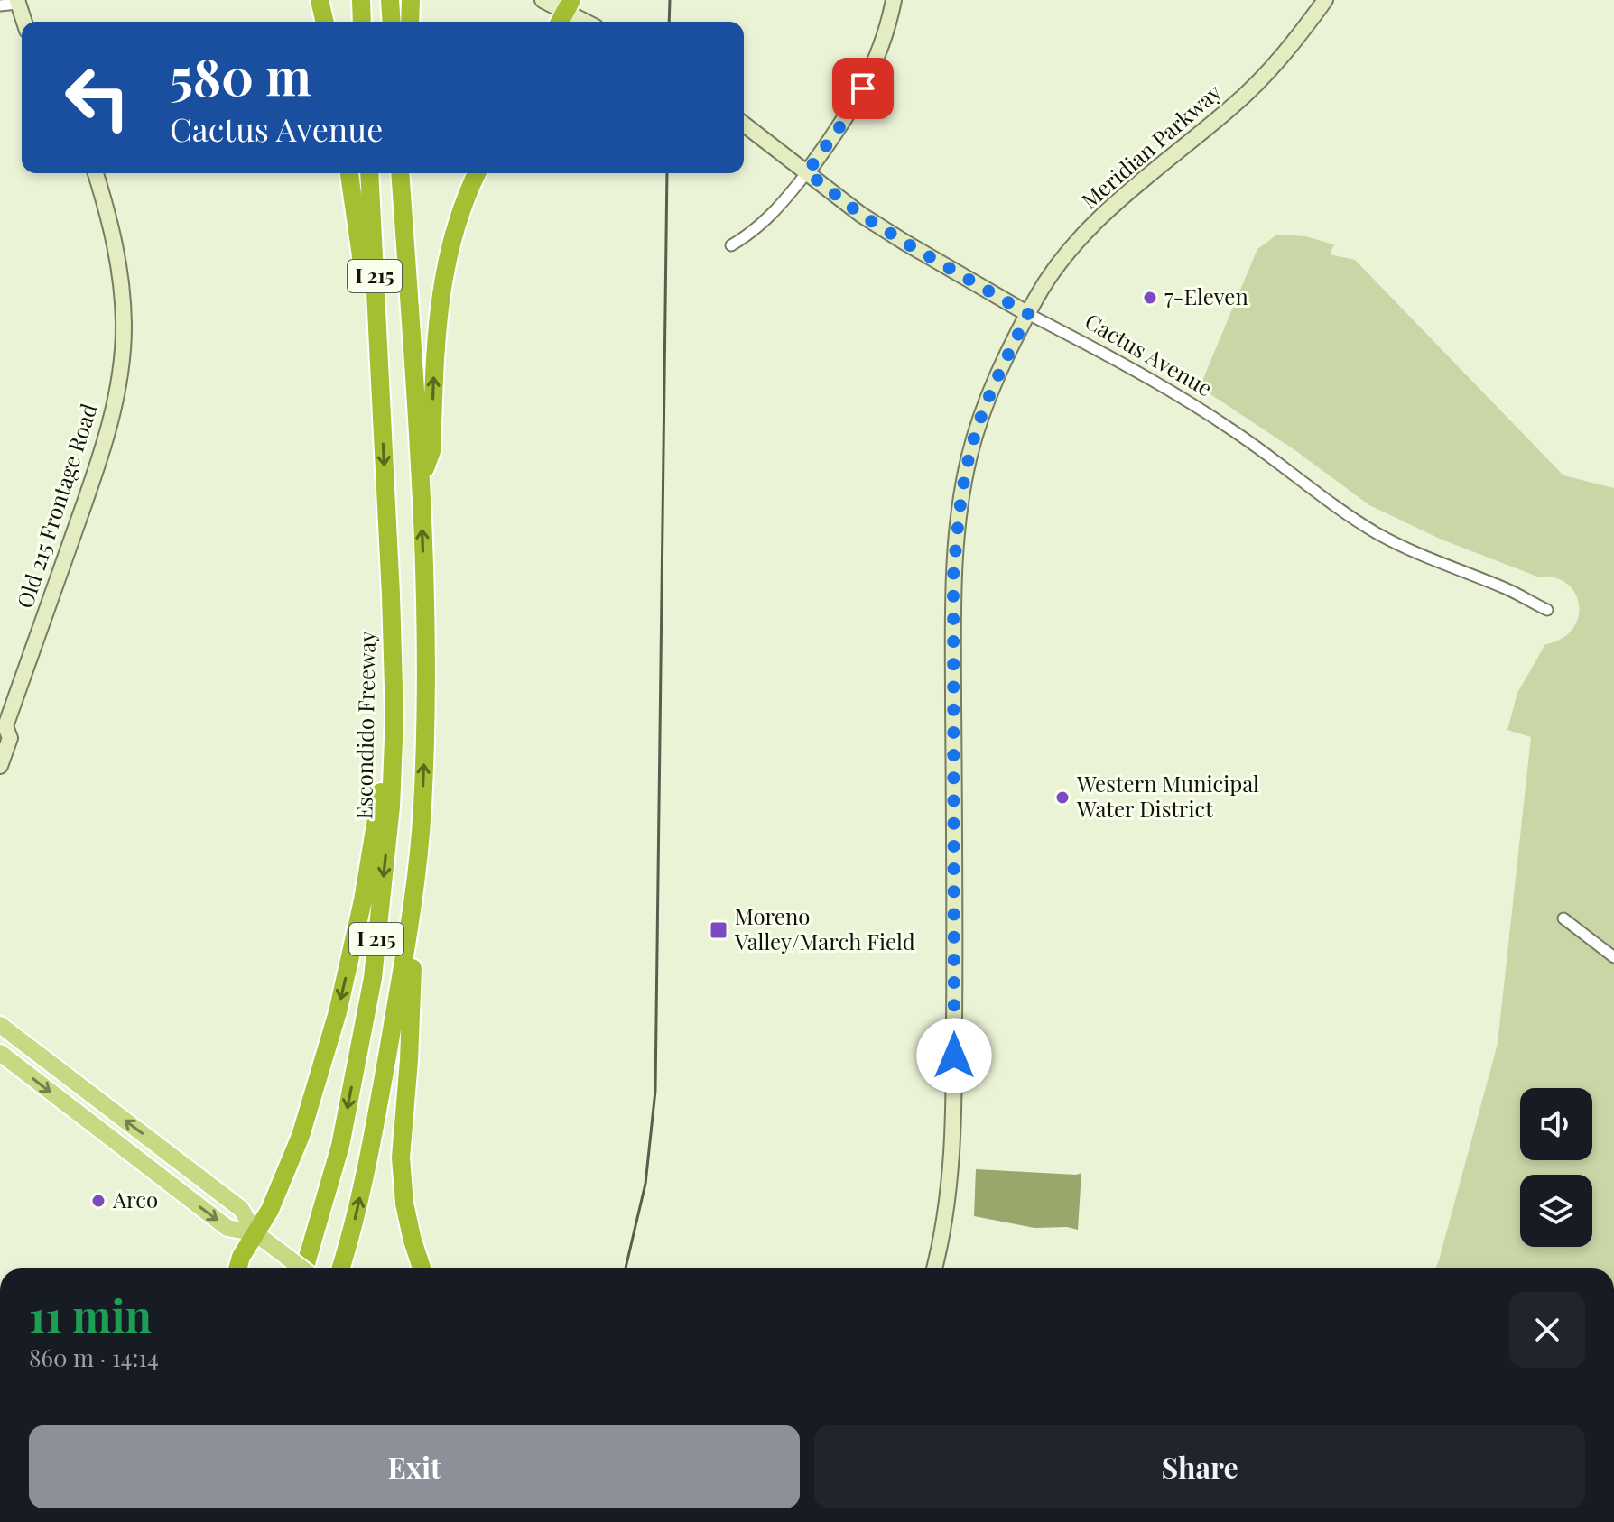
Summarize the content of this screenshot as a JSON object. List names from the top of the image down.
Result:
{
  "streets": {
    "highway": ["I 215", "Escondido Freeway"],
    "main road": ["Meridian Parkway", "Cactus Avenue", "Old 215 Frontage Road"]
  },
  "crossings": [
    ["Meridian Parkway", "Cactus Avenue"]
  ],
  "places": {
    "other": ["7-Eleven", "Western Municipal Water District", "Arco"],
    "transit": ["Moreno Valley/March Field"]
  },
  "page": {
    "turn": ["580 m", "Cactus Avenue"],
    "heading": ["11 min", "860 m · 14:14"],
    "buttons": ["Exit", "Share"]
  }
}
